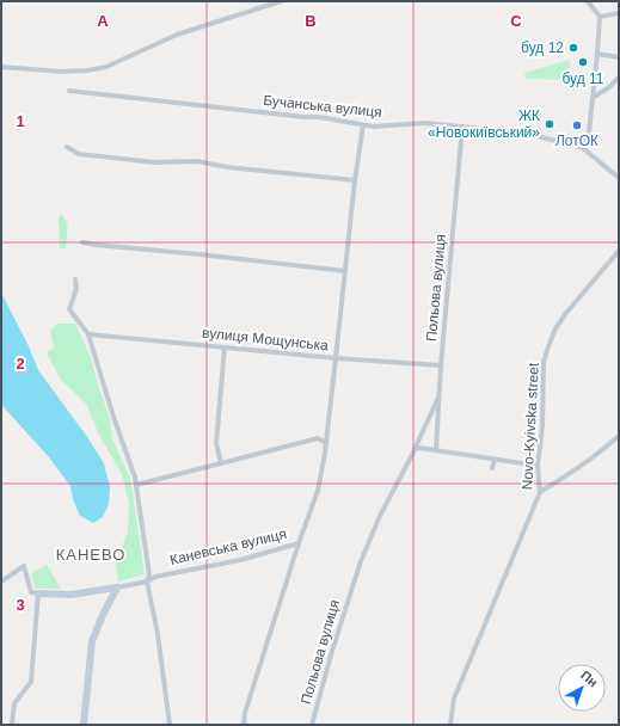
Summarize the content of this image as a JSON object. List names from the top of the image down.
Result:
{
  "streets": {
    "street": [
      "Бучанська вулиця",
      "Польова вулиця",
      "вулиця Мощунська",
      "Novo-Kyivska street",
      "Каневська вулиця"
    ]
  },
  "crossings": [
    ["Бучанська вулиця", "Польова вулиця"],
    ["Бучанська вулиця", "Каневська вулиця"],
    ["Польова вулиця", "вулиця Мощунська"],
    ["вулиця Мощунська", "Каневська вулиця"]
  ],
  "districts": ["КАНЕВО"],
  "places": [
    "буд 12",
    "буд 11",
    "ЖК «Новокиївський»",
    "ЛотОК"
  ],
  "north": "top right",
  "grid": {
    "columns": ["A", "B", "C"],
    "rows": ["1", "2", "3"]
  }
}
